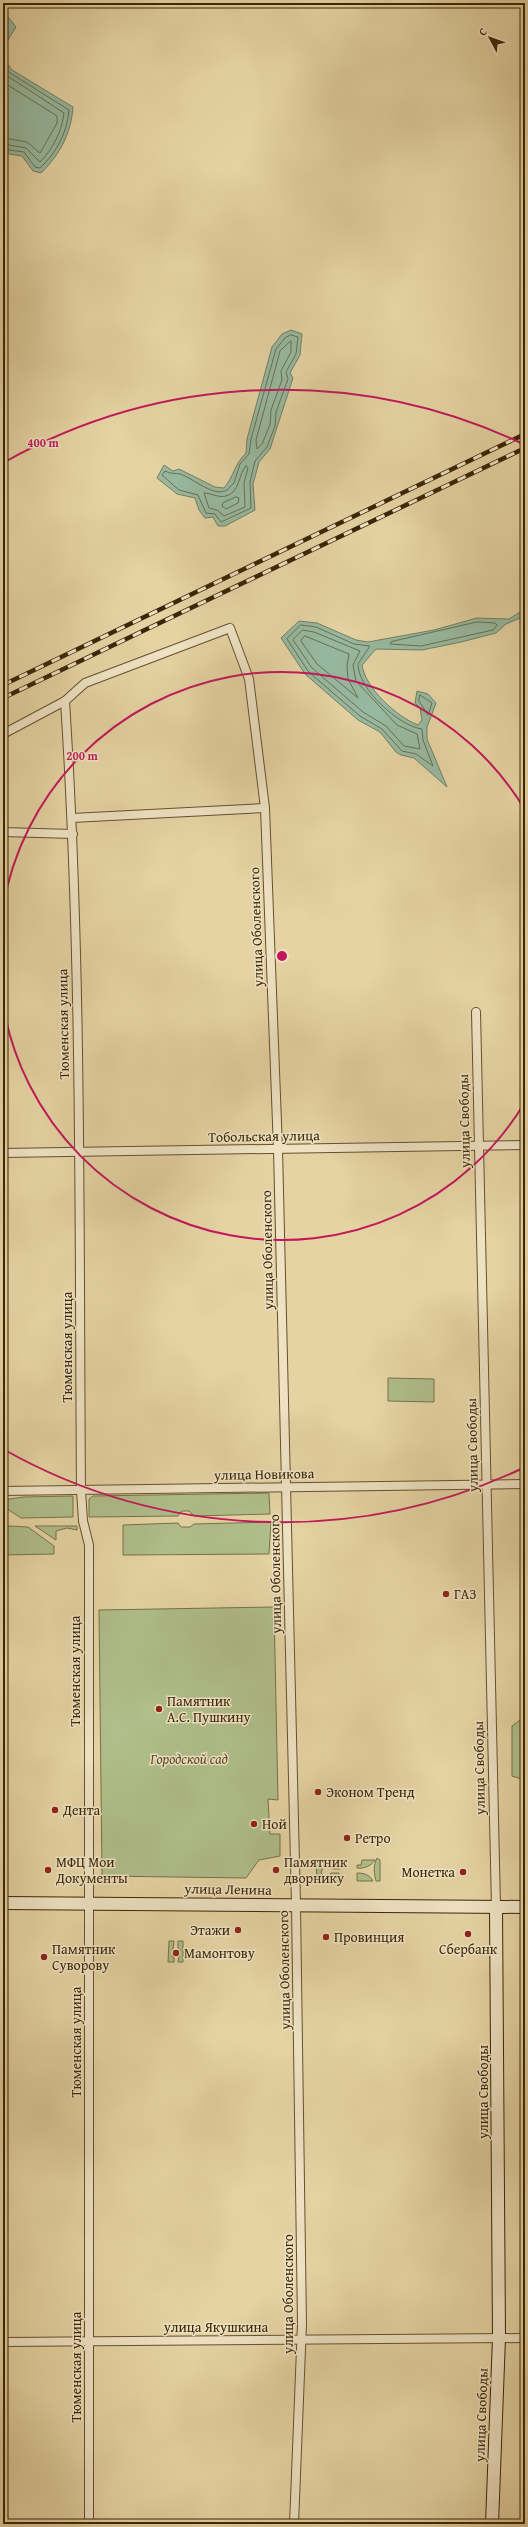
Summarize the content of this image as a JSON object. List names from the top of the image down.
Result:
{
  "streets": {
    "street": [
      "улица Оболенского",
      "Тюменская улица",
      "улица Свободы",
      "Тобольская улица",
      "улица Новикова",
      "улица Ленина",
      "улица Якушкина"
    ]
  },
  "crossings": [
    ["улица Оболенского", "Тюменская улица"],
    ["улица Оболенского", "Тобольская улица"],
    ["улица Оболенского", "улица Новикова"],
    ["улица Оболенского", "улица Ленина"],
    ["улица Оболенского", "улица Якушкина"],
    ["Тюменская улица", "Тобольская улица"],
    ["Тюменская улица", "улица Новикова"],
    ["Тюменская улица", "улица Ленина"],
    ["Тюменская улица", "улица Якушкина"],
    ["улица Свободы", "Тобольская улица"],
    ["улица Свободы", "улица Новикова"],
    ["улица Свободы", "улица Ленина"],
    ["улица Свободы", "улица Якушкина"]
  ],
  "parks": ["Городской сад"],
  "places": [
    "ГАЗ",
    "Памятник А.С. Пушкину",
    "Эконом Тренд",
    "Дента",
    "Ной",
    "Ретро",
    "МФЦ Мои Документы",
    "Памятник дворнику",
    "Монетка",
    "Этажи",
    "Сбербанк",
    "Провинция",
    "Мамонтову",
    "Памятник Суворову"
  ],
  "north": "top left",
  "rings": ["400 m", "200 m"]
}
